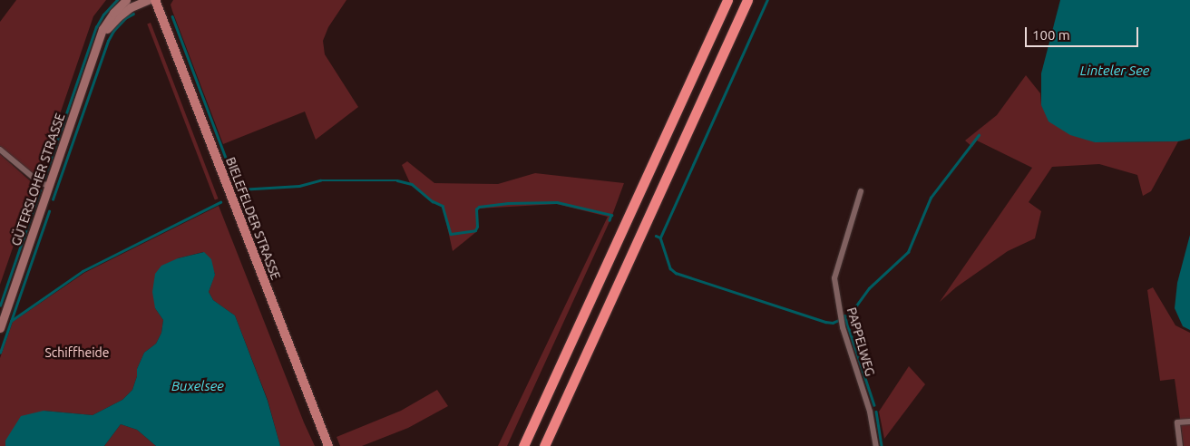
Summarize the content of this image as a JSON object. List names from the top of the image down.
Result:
{
  "streets": {
    "main road": ["GÜTERSLOHER STRASSE", "BIELEFELDER STRASSE"],
    "street": ["PAPPELWEG"]
  },
  "water": ["Linteler See", "Buxelsee"],
  "parks": ["Schiffheide"],
  "scale_bar": "100 m"
}
